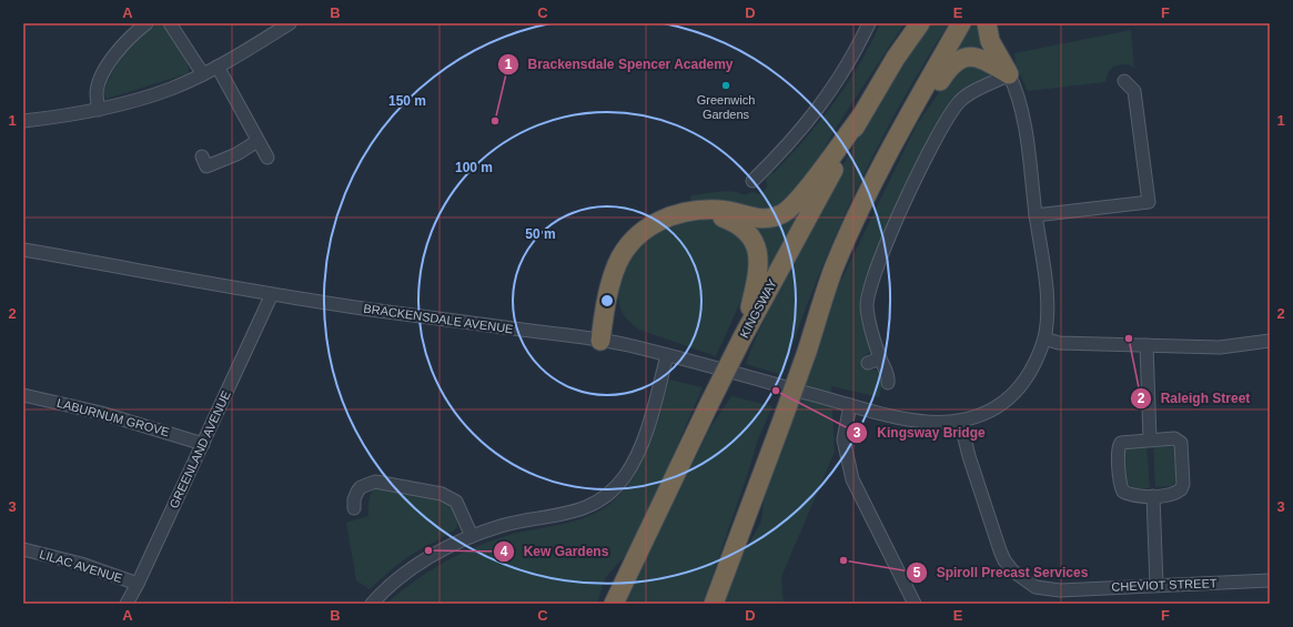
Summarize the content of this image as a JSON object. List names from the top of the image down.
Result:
{
  "streets": {
    "highway": ["KINGSWAY"],
    "street": [
      "BRACKENSDALE AVENUE",
      "LABURNUM GROVE",
      "GREENLAND AVENUE",
      "LILAC AVENUE",
      "CHEVIOT STREET"
    ]
  },
  "crossings": [
    ["BRACKENSDALE AVENUE", "GREENLAND AVENUE"],
    ["BRACKENSDALE AVENUE", "CHEVIOT STREET"],
    ["LABURNUM GROVE", "GREENLAND AVENUE"],
    ["GREENLAND AVENUE", "LILAC AVENUE"]
  ],
  "places": [
    "Greenwich Gardens",
    "Brackensdale Spencer Academy",
    "Raleigh Street",
    "Kingsway Bridge",
    "Kew Gardens",
    "Spiroll Precast Services"
  ],
  "grid": {
    "columns": [
      "A",
      "B",
      "C",
      "D",
      "E",
      "F"
    ],
    "rows": ["1", "2", "3"]
  },
  "rings": ["150 m", "100 m", "50 m"]
}
